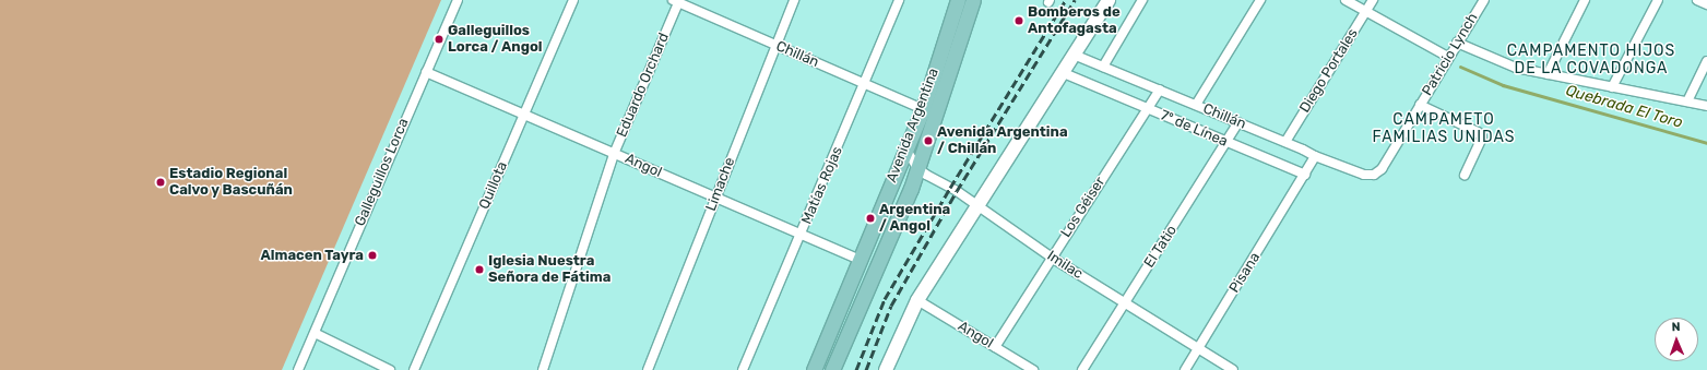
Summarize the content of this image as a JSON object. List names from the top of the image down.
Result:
{
  "streets": {
    "main road": ["Avenida Argentina"],
    "street": [
      "Chillán",
      "Patricio Lynch",
      "Diego Portales",
      "Eduardo Orchard",
      "7º de Línea",
      "Angol",
      "Galleguillos Lorca",
      "Limache",
      "Quillota",
      "Matías Rojas",
      "Los Géiser",
      "El Tatio",
      "Imilac",
      "Pisana"
    ]
  },
  "crossings": [
    ["Chillán", "Patricio Lynch"],
    ["Chillán", "Diego Portales"],
    ["Chillán", "Eduardo Orchard"],
    ["Chillán", "Avenida Argentina"],
    ["Chillán", "Limache"],
    ["Chillán", "Matías Rojas"],
    ["Chillán", "Los Géiser"],
    ["Chillán", "El Tatio"],
    ["Eduardo Orchard", "Angol"],
    ["Avenida Argentina", "Angol"],
    ["Avenida Argentina", "Imilac"],
    ["7º de Línea", "Los Géiser"],
    ["7º de Línea", "El Tatio"],
    ["7º de Línea", "Pisana"],
    ["Angol", "Galleguillos Lorca"],
    ["Angol", "Limache"],
    ["Angol", "Quillota"],
    ["Angol", "Matías Rojas"],
    ["Angol", "Los Géiser"],
    ["Los Géiser", "Imilac"],
    ["El Tatio", "Imilac"],
    ["Imilac", "Pisana"]
  ],
  "districts": ["CAMPAMENTO HIJOS DE LA COVADONGA", "CAMPAMETO FAMILIAS UNIDAS"],
  "water": ["Quebrada El Toro"],
  "places": [
    "Bomberos de Antofagasta",
    "Galleguillos Lorca / Angol",
    "Avenida Argentina / Chillán",
    "Estadio Regional Calvo y Bascuñán",
    "Argentina / Angol",
    "Almacen Tayra",
    "Iglesia Nuestra Señora de Fátima"
  ],
  "north": "top"
}
